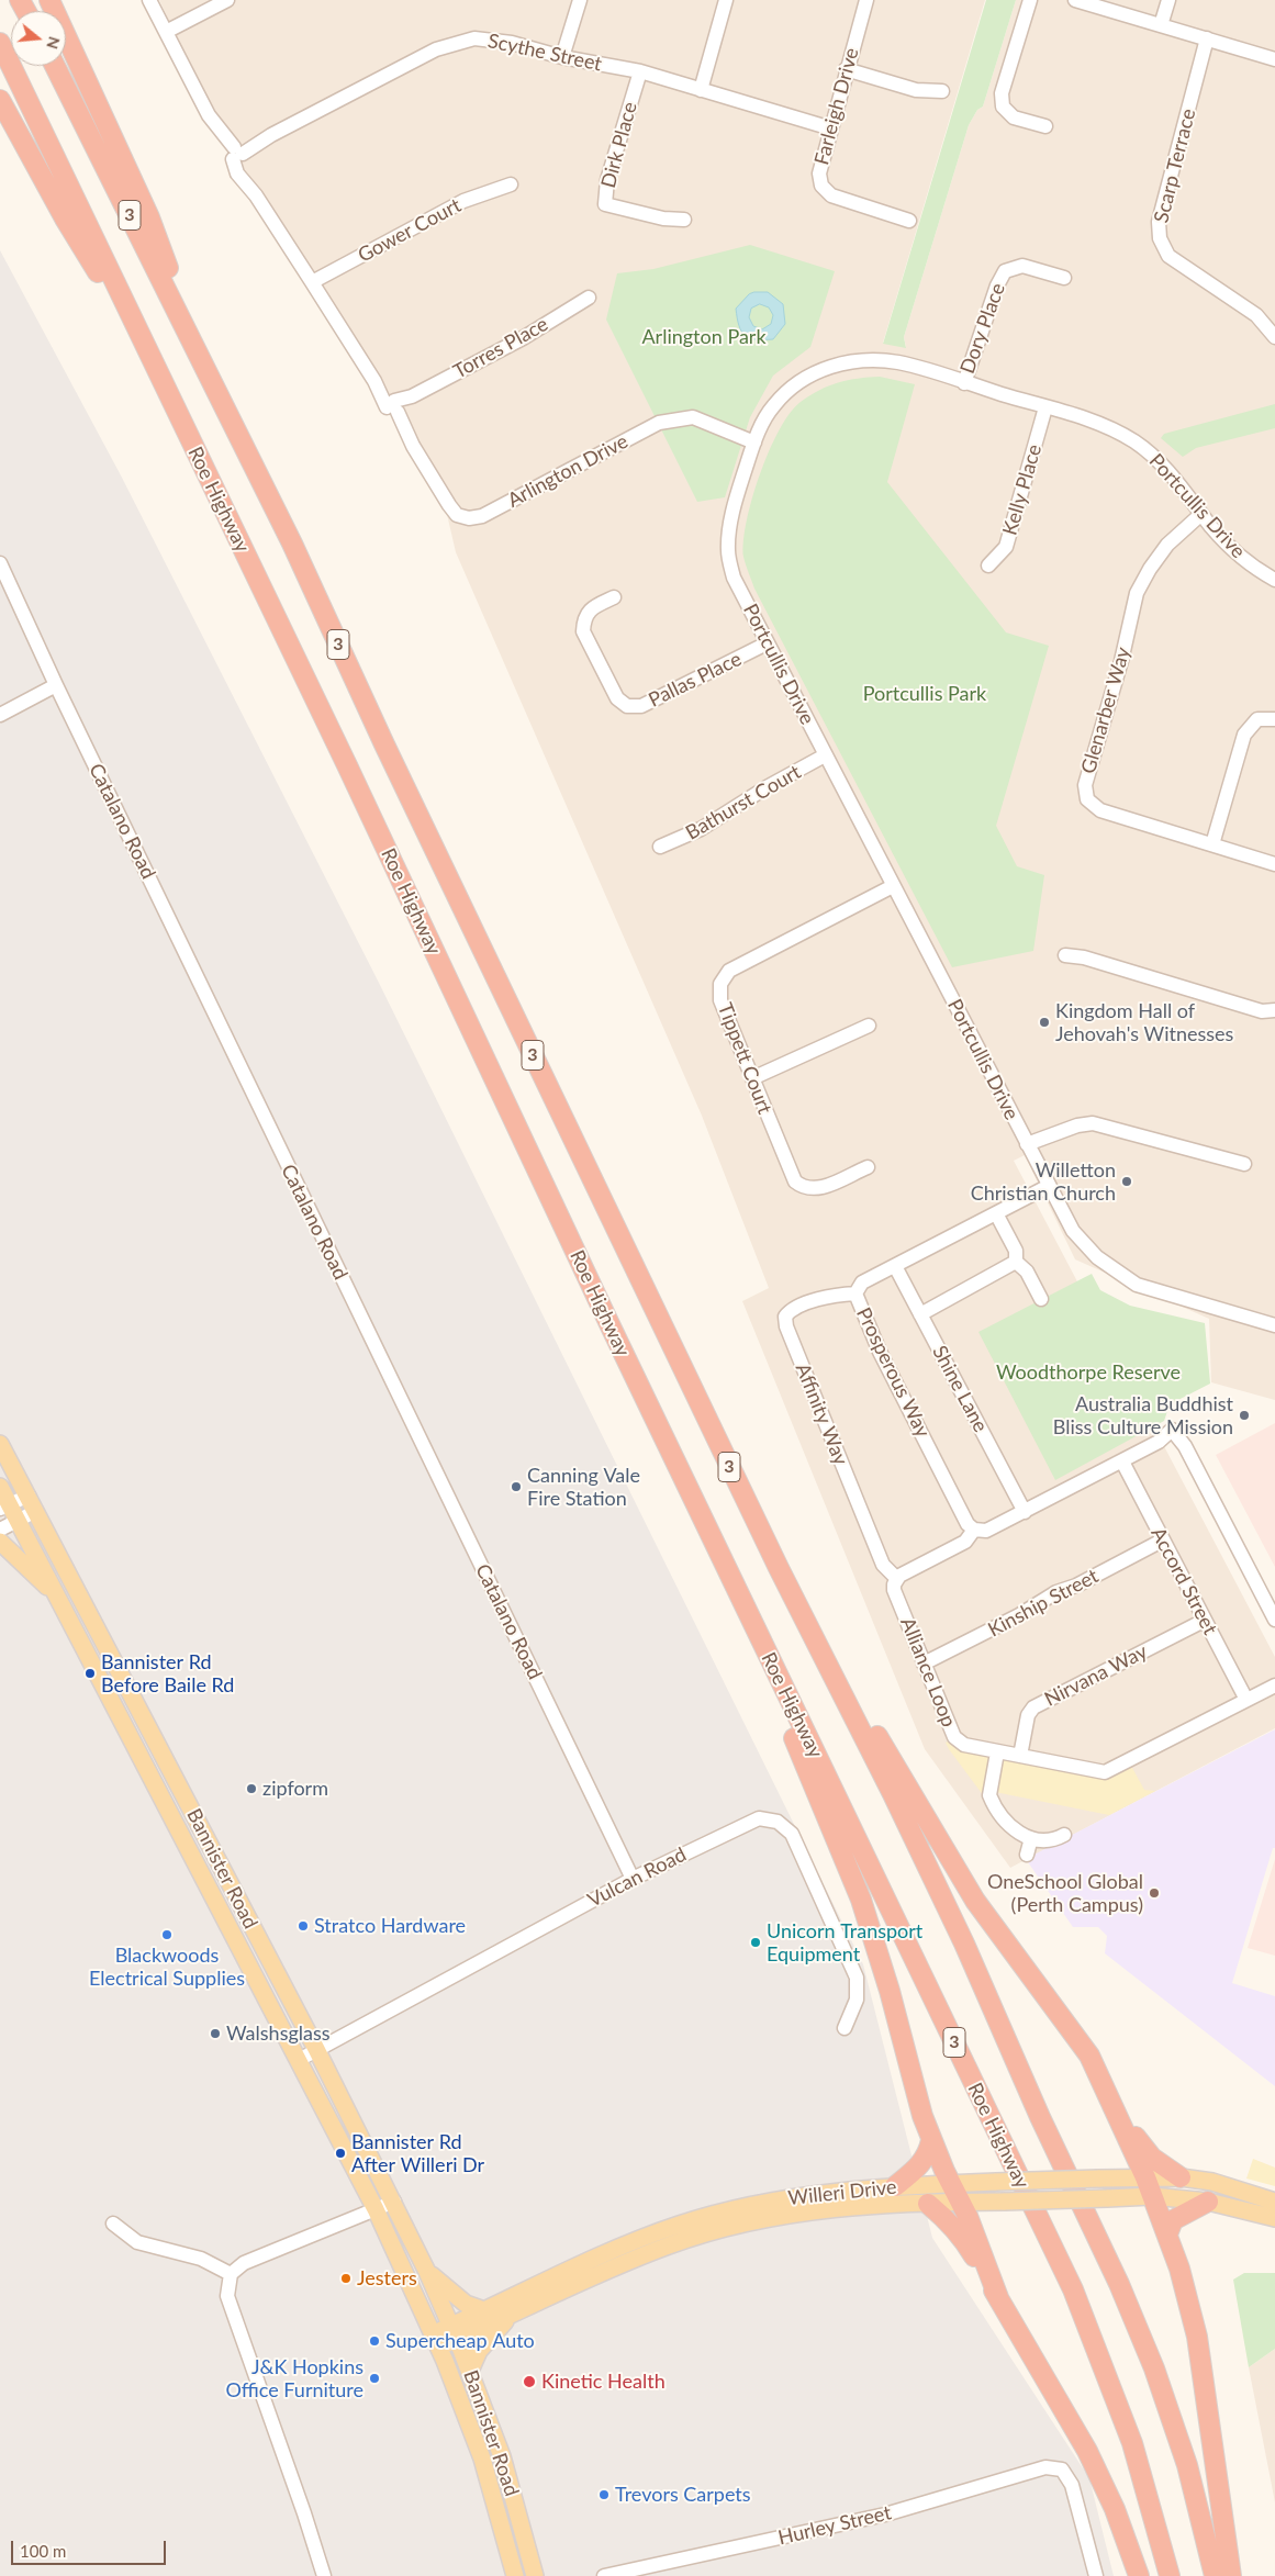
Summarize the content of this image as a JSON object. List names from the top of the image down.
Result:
{
  "streets": {
    "highway": ["3", "Roe Highway"],
    "main road": ["Bannister Road", "Willeri Drive"],
    "street": [
      "Scythe Street",
      "Farleigh Drive",
      "Dirk Place",
      "Scarp Terrace",
      "Gower Court",
      "Dory Place",
      "Torres Place",
      "Arlington Drive",
      "Kelly Place",
      "Portcullis Drive",
      "Pallas Place",
      "Glenarber Way",
      "Bathurst Court",
      "Catalano Road",
      "Tippett Court",
      "Prosperous Way",
      "Shine Lane",
      "Affinity Way",
      "Accord Street",
      "Kinship Street",
      "Alliance Loop",
      "Nirvana Way",
      "Vulcan Road",
      "Hurley Street"
    ]
  },
  "crossings": [
    ["Scythe Street", "Farleigh Drive"],
    ["Scythe Street", "Dirk Place"],
    ["Scythe Street", "Arlington Drive"],
    ["Gower Court", "Arlington Drive"],
    ["Dory Place", "Portcullis Drive"],
    ["Torres Place", "Arlington Drive"],
    ["Arlington Drive", "Portcullis Drive"],
    ["Kelly Place", "Portcullis Drive"],
    ["Portcullis Drive", "Pallas Place"],
    ["Portcullis Drive", "Glenarber Way"],
    ["Portcullis Drive", "Bathurst Court"],
    ["Portcullis Drive", "Tippett Court"],
    ["Portcullis Drive", "Prosperous Way"],
    ["Catalano Road", "Vulcan Road"],
    ["Prosperous Way", "Shine Lane"],
    ["Prosperous Way", "Affinity Way"],
    ["Affinity Way", "Alliance Loop"],
    ["Accord Street", "Kinship Street"],
    ["Accord Street", "Alliance Loop"],
    ["Accord Street", "Nirvana Way"],
    ["Kinship Street", "Alliance Loop"],
    ["Alliance Loop", "Nirvana Way"],
    ["Bannister Road", "Vulcan Road"],
    ["Bannister Road", "Willeri Drive"]
  ],
  "parks": ["Arlington Park", "Portcullis Park", "Woodthorpe Reserve"],
  "places": [
    "Kingdom Hall of Jehovah's Witnesses",
    "Willetton Christian Church",
    "Australia Buddhist Bliss Culture Mission",
    "Canning Vale Fire Station",
    "Bannister Rd Before Baile Rd",
    "zipform",
    "OneSchool Global (Perth Campus)",
    "Stratco Hardware",
    "Blackwoods Electrical Supplies",
    "Unicorn Transport Equipment",
    "Walshsglass",
    "Bannister Rd After Willeri Dr",
    "Jesters",
    "Supercheap Auto",
    "J&K Hopkins Office Furniture",
    "Kinetic Health",
    "Trevors Carpets"
  ],
  "scale_bar": "100 m",
  "north": "right"
}
